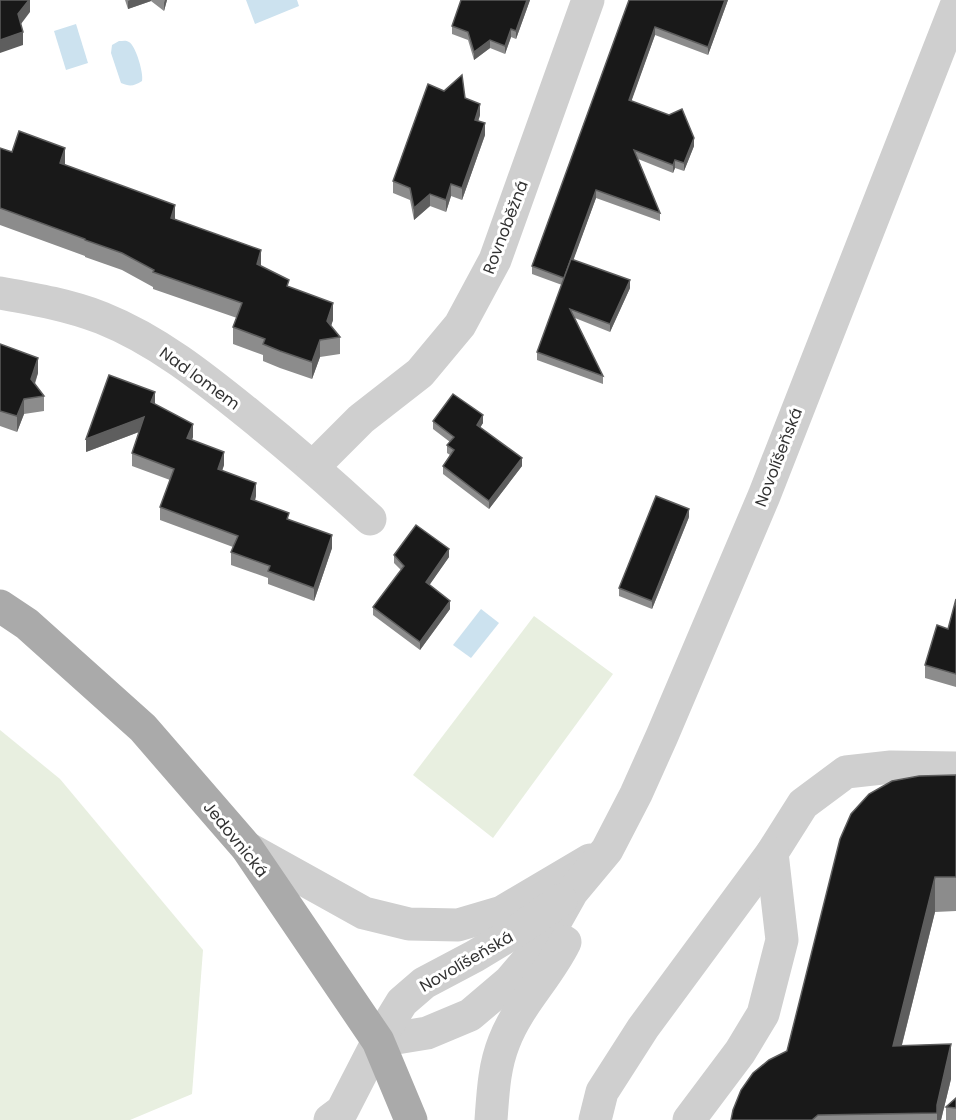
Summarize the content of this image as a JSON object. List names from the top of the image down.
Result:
{
  "streets": {
    "main road": ["Jedovnická"],
    "street": ["Rovnoběžná", "Nad lomem", "Novolíšeňská"]
  },
  "crossings": [
    ["Rovnoběžná", "Nad lomem"],
    ["Novolíšeňská", "Jedovnická"]
  ]
}
